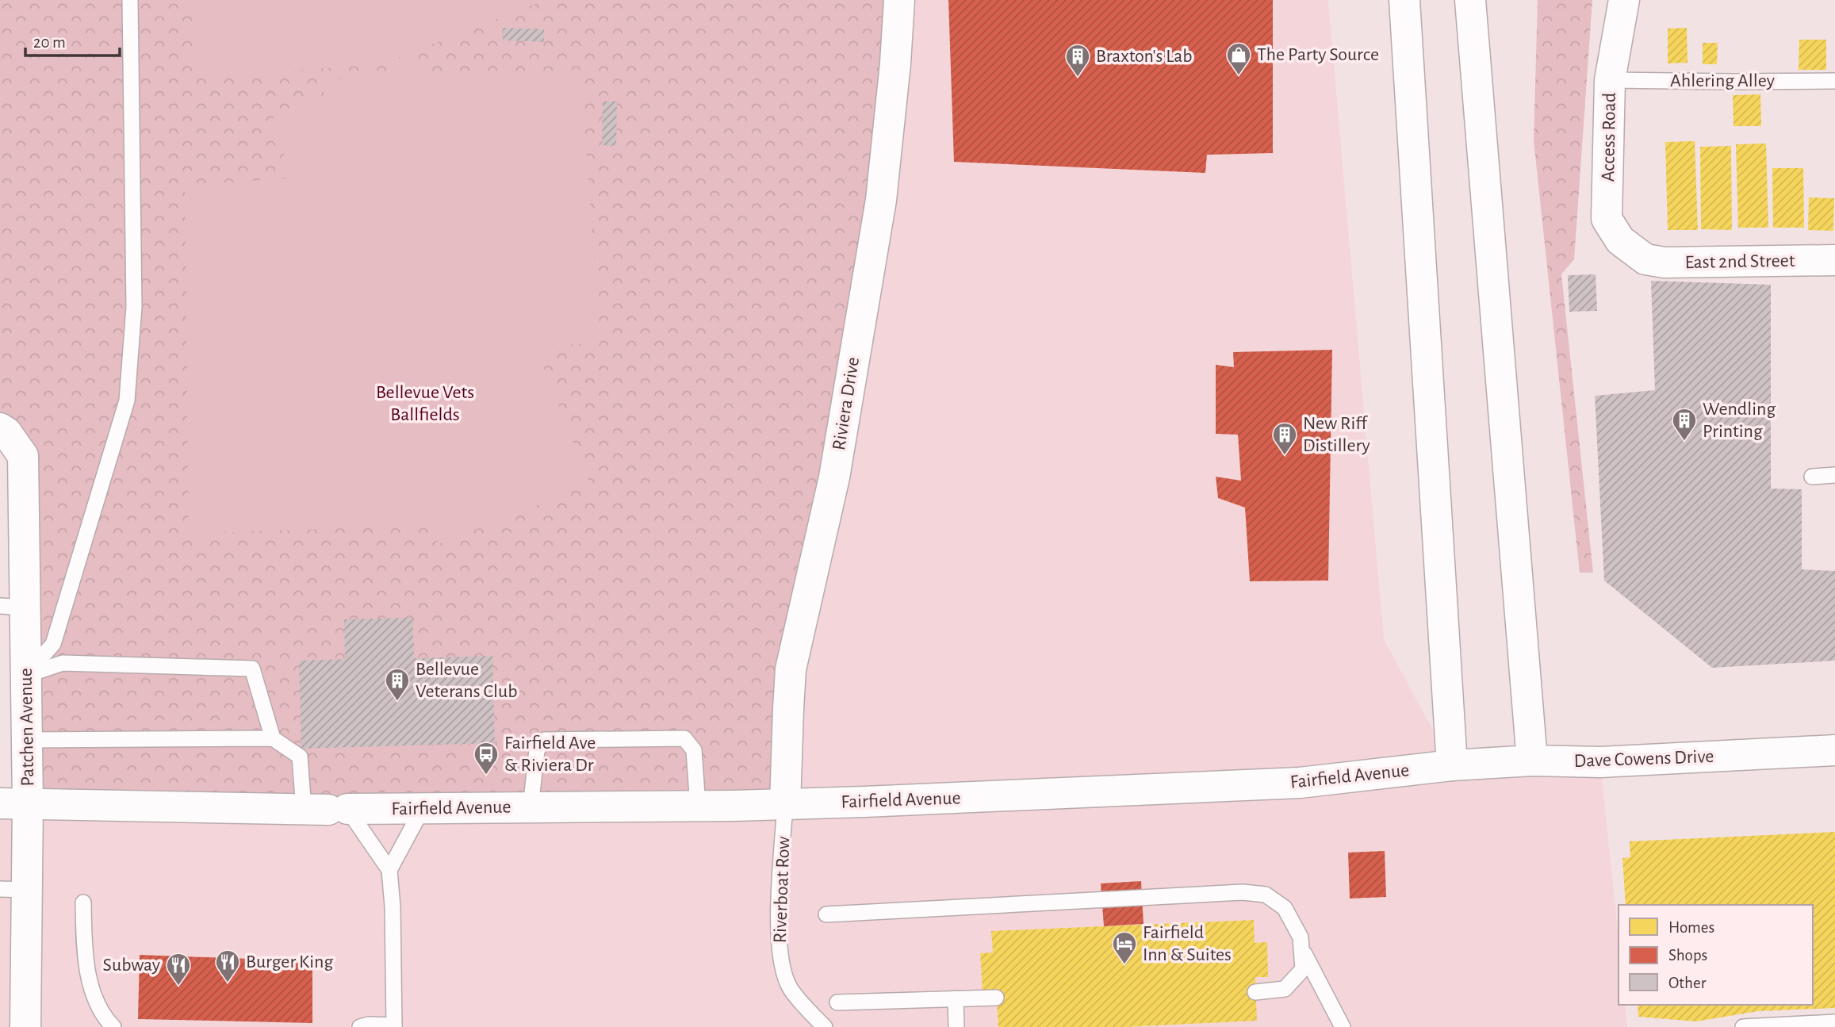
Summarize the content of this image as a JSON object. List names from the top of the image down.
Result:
{
  "streets": {
    "main road": [
      "Access Road",
      "East 2nd Street",
      "Riviera Drive",
      "Patchen Avenue",
      "Dave Cowens Drive",
      "Fairfield Avenue"
    ],
    "lane": ["Ahlering Alley", "Riverboat Row"]
  },
  "crossings": [
    ["Ahlering Alley", "Access Road"],
    ["Access Road", "East 2nd Street"],
    ["Riviera Drive", "Fairfield Avenue"],
    ["Riviera Drive", "Riverboat Row"],
    ["Patchen Avenue", "Fairfield Avenue"],
    ["Dave Cowens Drive", "Fairfield Avenue"],
    ["Fairfield Avenue", "Riverboat Row"]
  ],
  "parks": ["Bellevue Vets Ballfields"],
  "places": {
    "shop": ["The Party Source"],
    "building": [
      "Braxton's Lab",
      "Wendling Printing",
      "New Riff Distillery",
      "Bellevue Veterans Club"
    ],
    "bus stop": ["Fairfield Ave & Riviera Dr"],
    "hotel": ["Fairfield Inn & Suites"],
    "restaurant": ["Burger King", "Subway"]
  },
  "legend": ["Homes", "Shops", "Other"],
  "scale_bar": "20 m"
}
